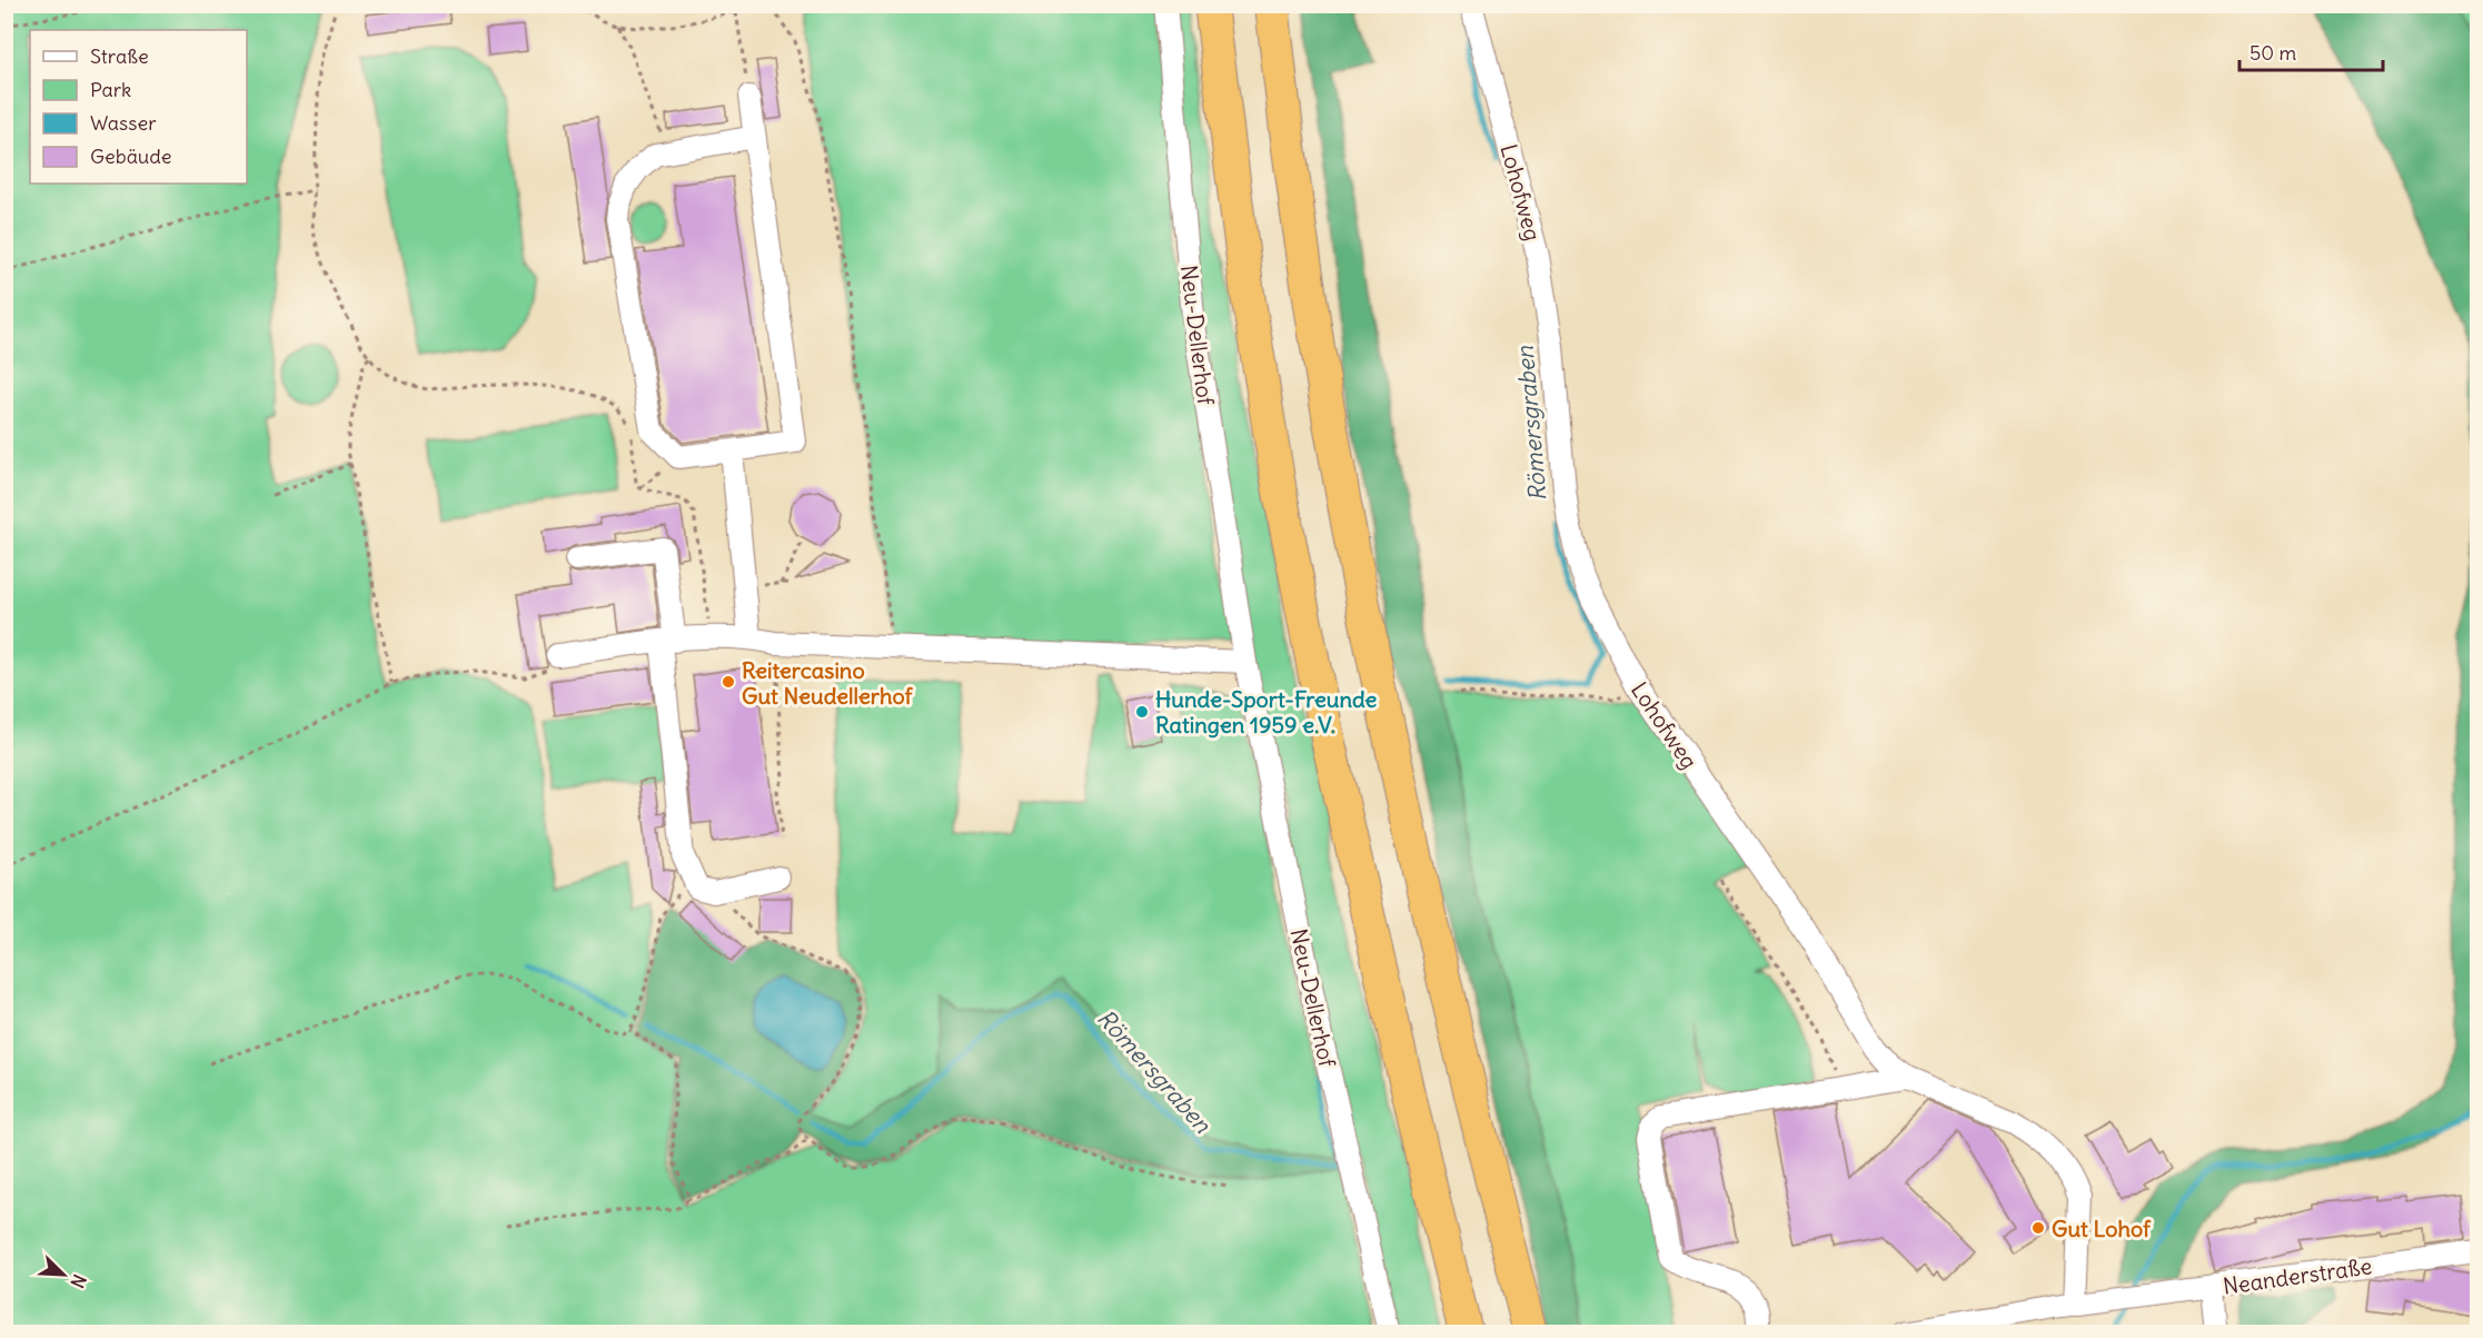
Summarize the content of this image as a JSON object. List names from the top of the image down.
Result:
{
  "streets": {
    "street": ["Lohofweg", "Neu-Dellerhof", "Neanderstraße"]
  },
  "crossings": [
    ["Lohofweg", "Neanderstraße"]
  ],
  "water": ["Römersgraben"],
  "places": ["Reitercasino Gut Neudellerhof", "Hunde-Sport-Freunde Ratingen 1959 e.V.", "Gut Lohof"],
  "legend": [
    "Straße",
    "Park",
    "Wasser",
    "Gebäude"
  ],
  "scale_bar": "50 m",
  "north": "bottom right"
}
